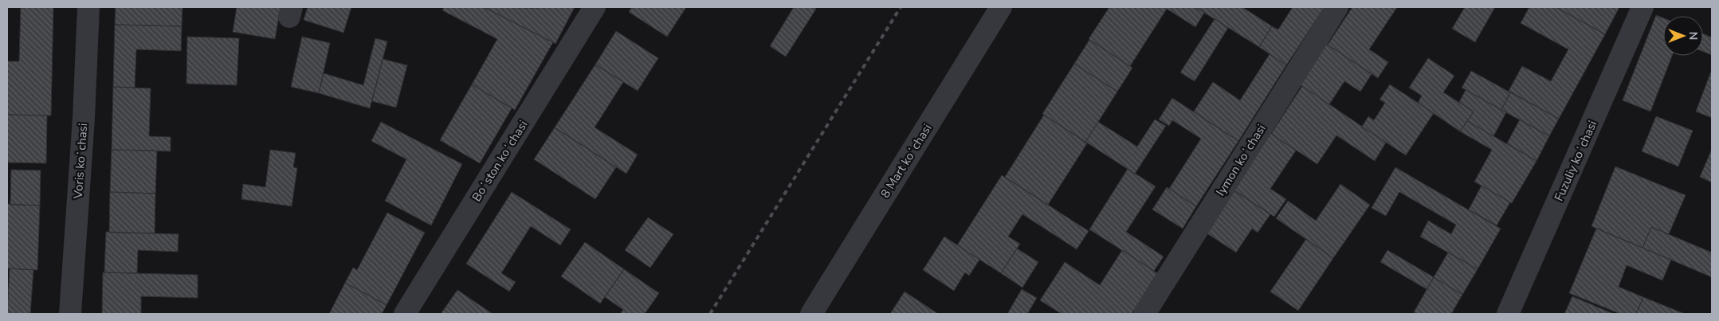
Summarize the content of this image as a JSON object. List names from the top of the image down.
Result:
{
  "streets": {
    "street": [
      "Iymon koʻchasi",
      "Voris koʻchasi",
      "Boʻston koʻchasi",
      "8 Mart koʻchasi",
      "Fuzuliy koʻchasi"
    ]
  },
  "north": "right"
}
